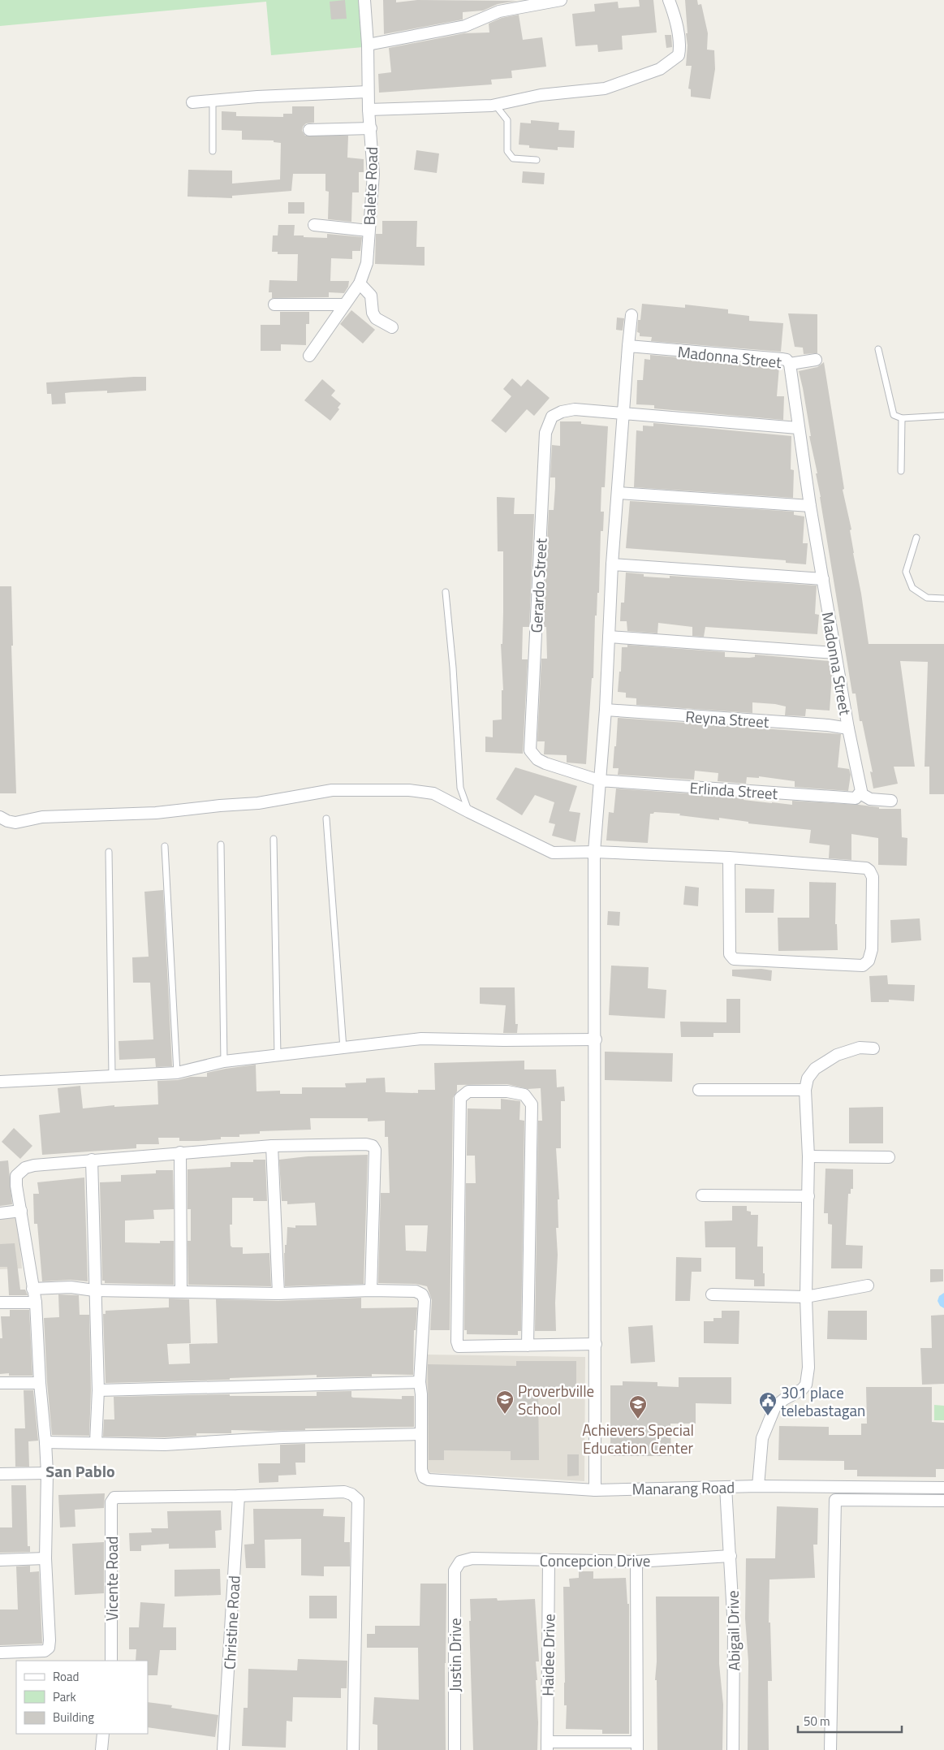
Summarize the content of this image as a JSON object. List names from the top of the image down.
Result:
{
  "streets": {
    "street": [
      "Balete Road",
      "Madonna Street",
      "Gerardo Street",
      "Reyna Street",
      "Erlinda Street",
      "Manarang Road",
      "Concepcion Drive",
      "Vicente Road",
      "Christine Road",
      "Abigail Drive",
      "Justin Drive",
      "Haidee Drive"
    ]
  },
  "crossings": [
    ["Madonna Street", "Reyna Street"],
    ["Madonna Street", "Erlinda Street"],
    ["Gerardo Street", "Erlinda Street"],
    ["Manarang Road", "Abigail Drive"],
    ["Concepcion Drive", "Abigail Drive"],
    ["Concepcion Drive", "Justin Drive"],
    ["Concepcion Drive", "Haidee Drive"],
    ["Vicente Road", "Christine Road"]
  ],
  "districts": ["San Pablo"],
  "places": {
    "school or university": ["Proverbville School", "Achievers Special Education Center"],
    "public building": ["301 place telebastagan"]
  },
  "legend": ["Road", "Park", "Building"],
  "scale_bar": "50 m"
}
